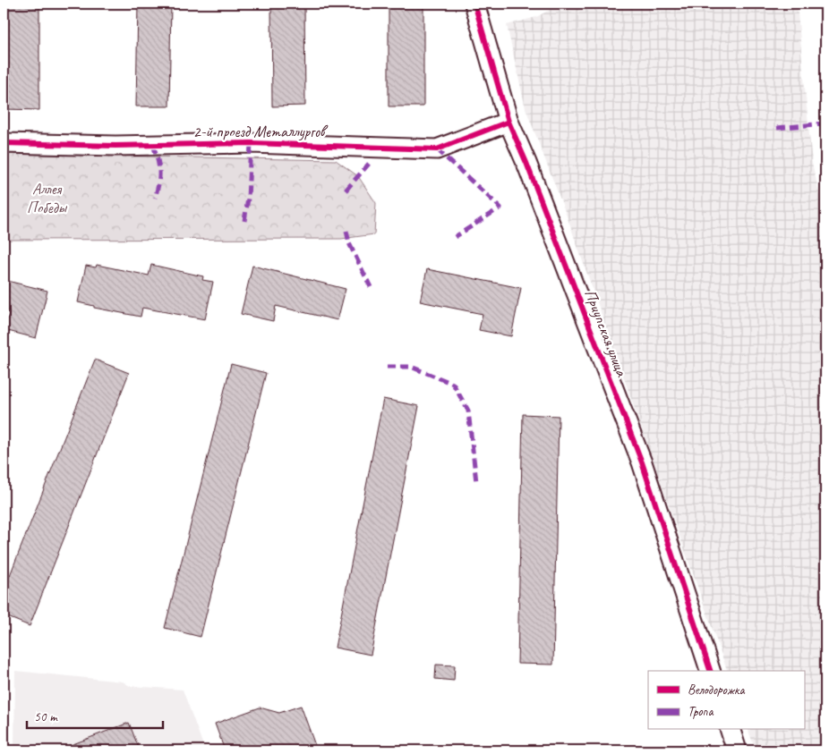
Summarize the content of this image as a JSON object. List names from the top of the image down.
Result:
{
  "streets": {
    "street": ["2-й проезд Металлургов", "Приупская улица"]
  },
  "crossings": [
    ["2-й проезд Металлургов", "Приупская улица"]
  ],
  "parks": ["Аллея Победы"],
  "legend": ["Велодорожка", "Тропа"],
  "scale_bar": "50 m"
}
